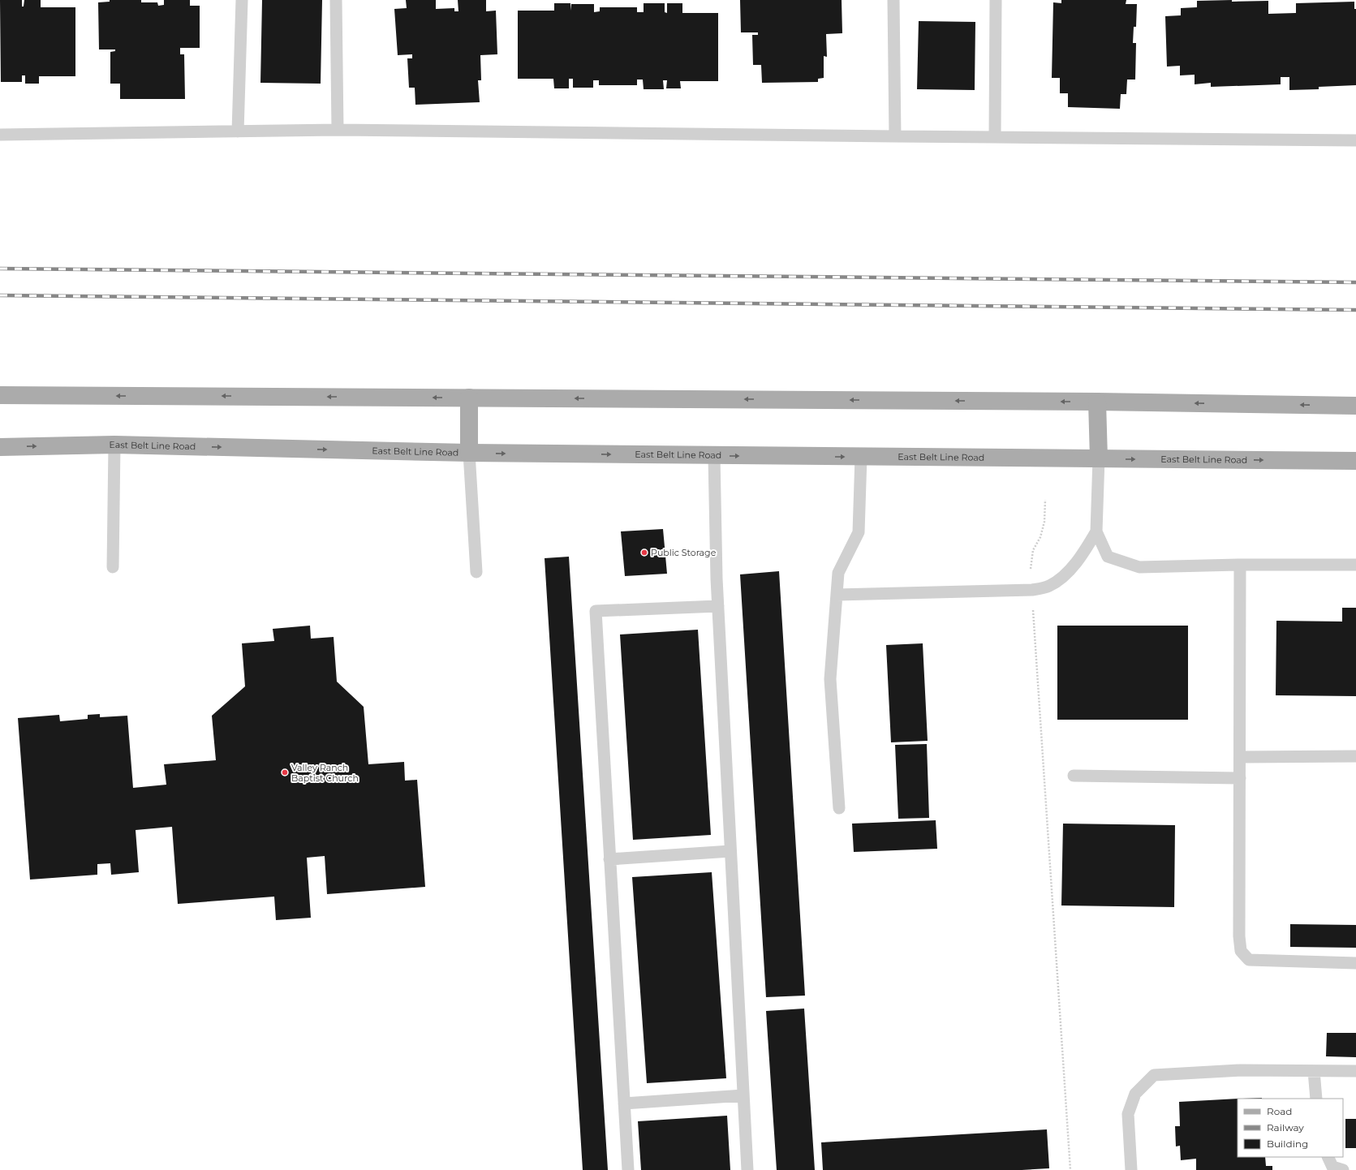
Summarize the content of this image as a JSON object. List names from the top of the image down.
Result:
{
  "streets": {
    "main road": ["East Belt Line Road"]
  },
  "places": ["Public Storage", "Valley Ranch Baptist Church"],
  "legend": ["Road", "Railway", "Building"]
}
